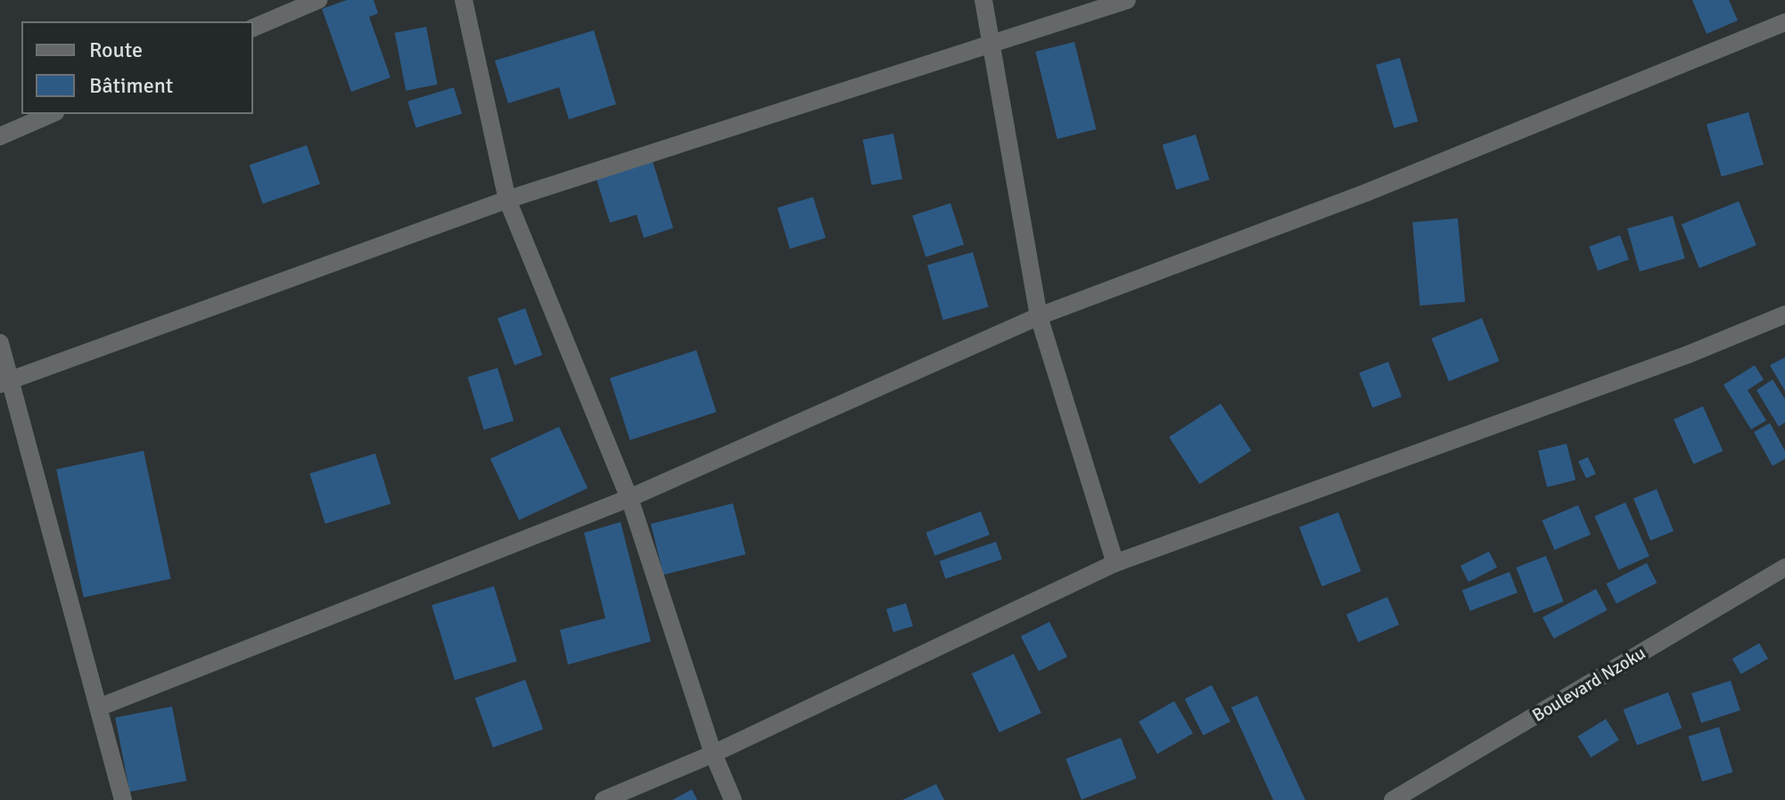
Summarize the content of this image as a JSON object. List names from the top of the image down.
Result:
{
  "streets": {
    "street": ["Boulevard Nzoku"]
  },
  "legend": ["Route", "Bâtiment"]
}
